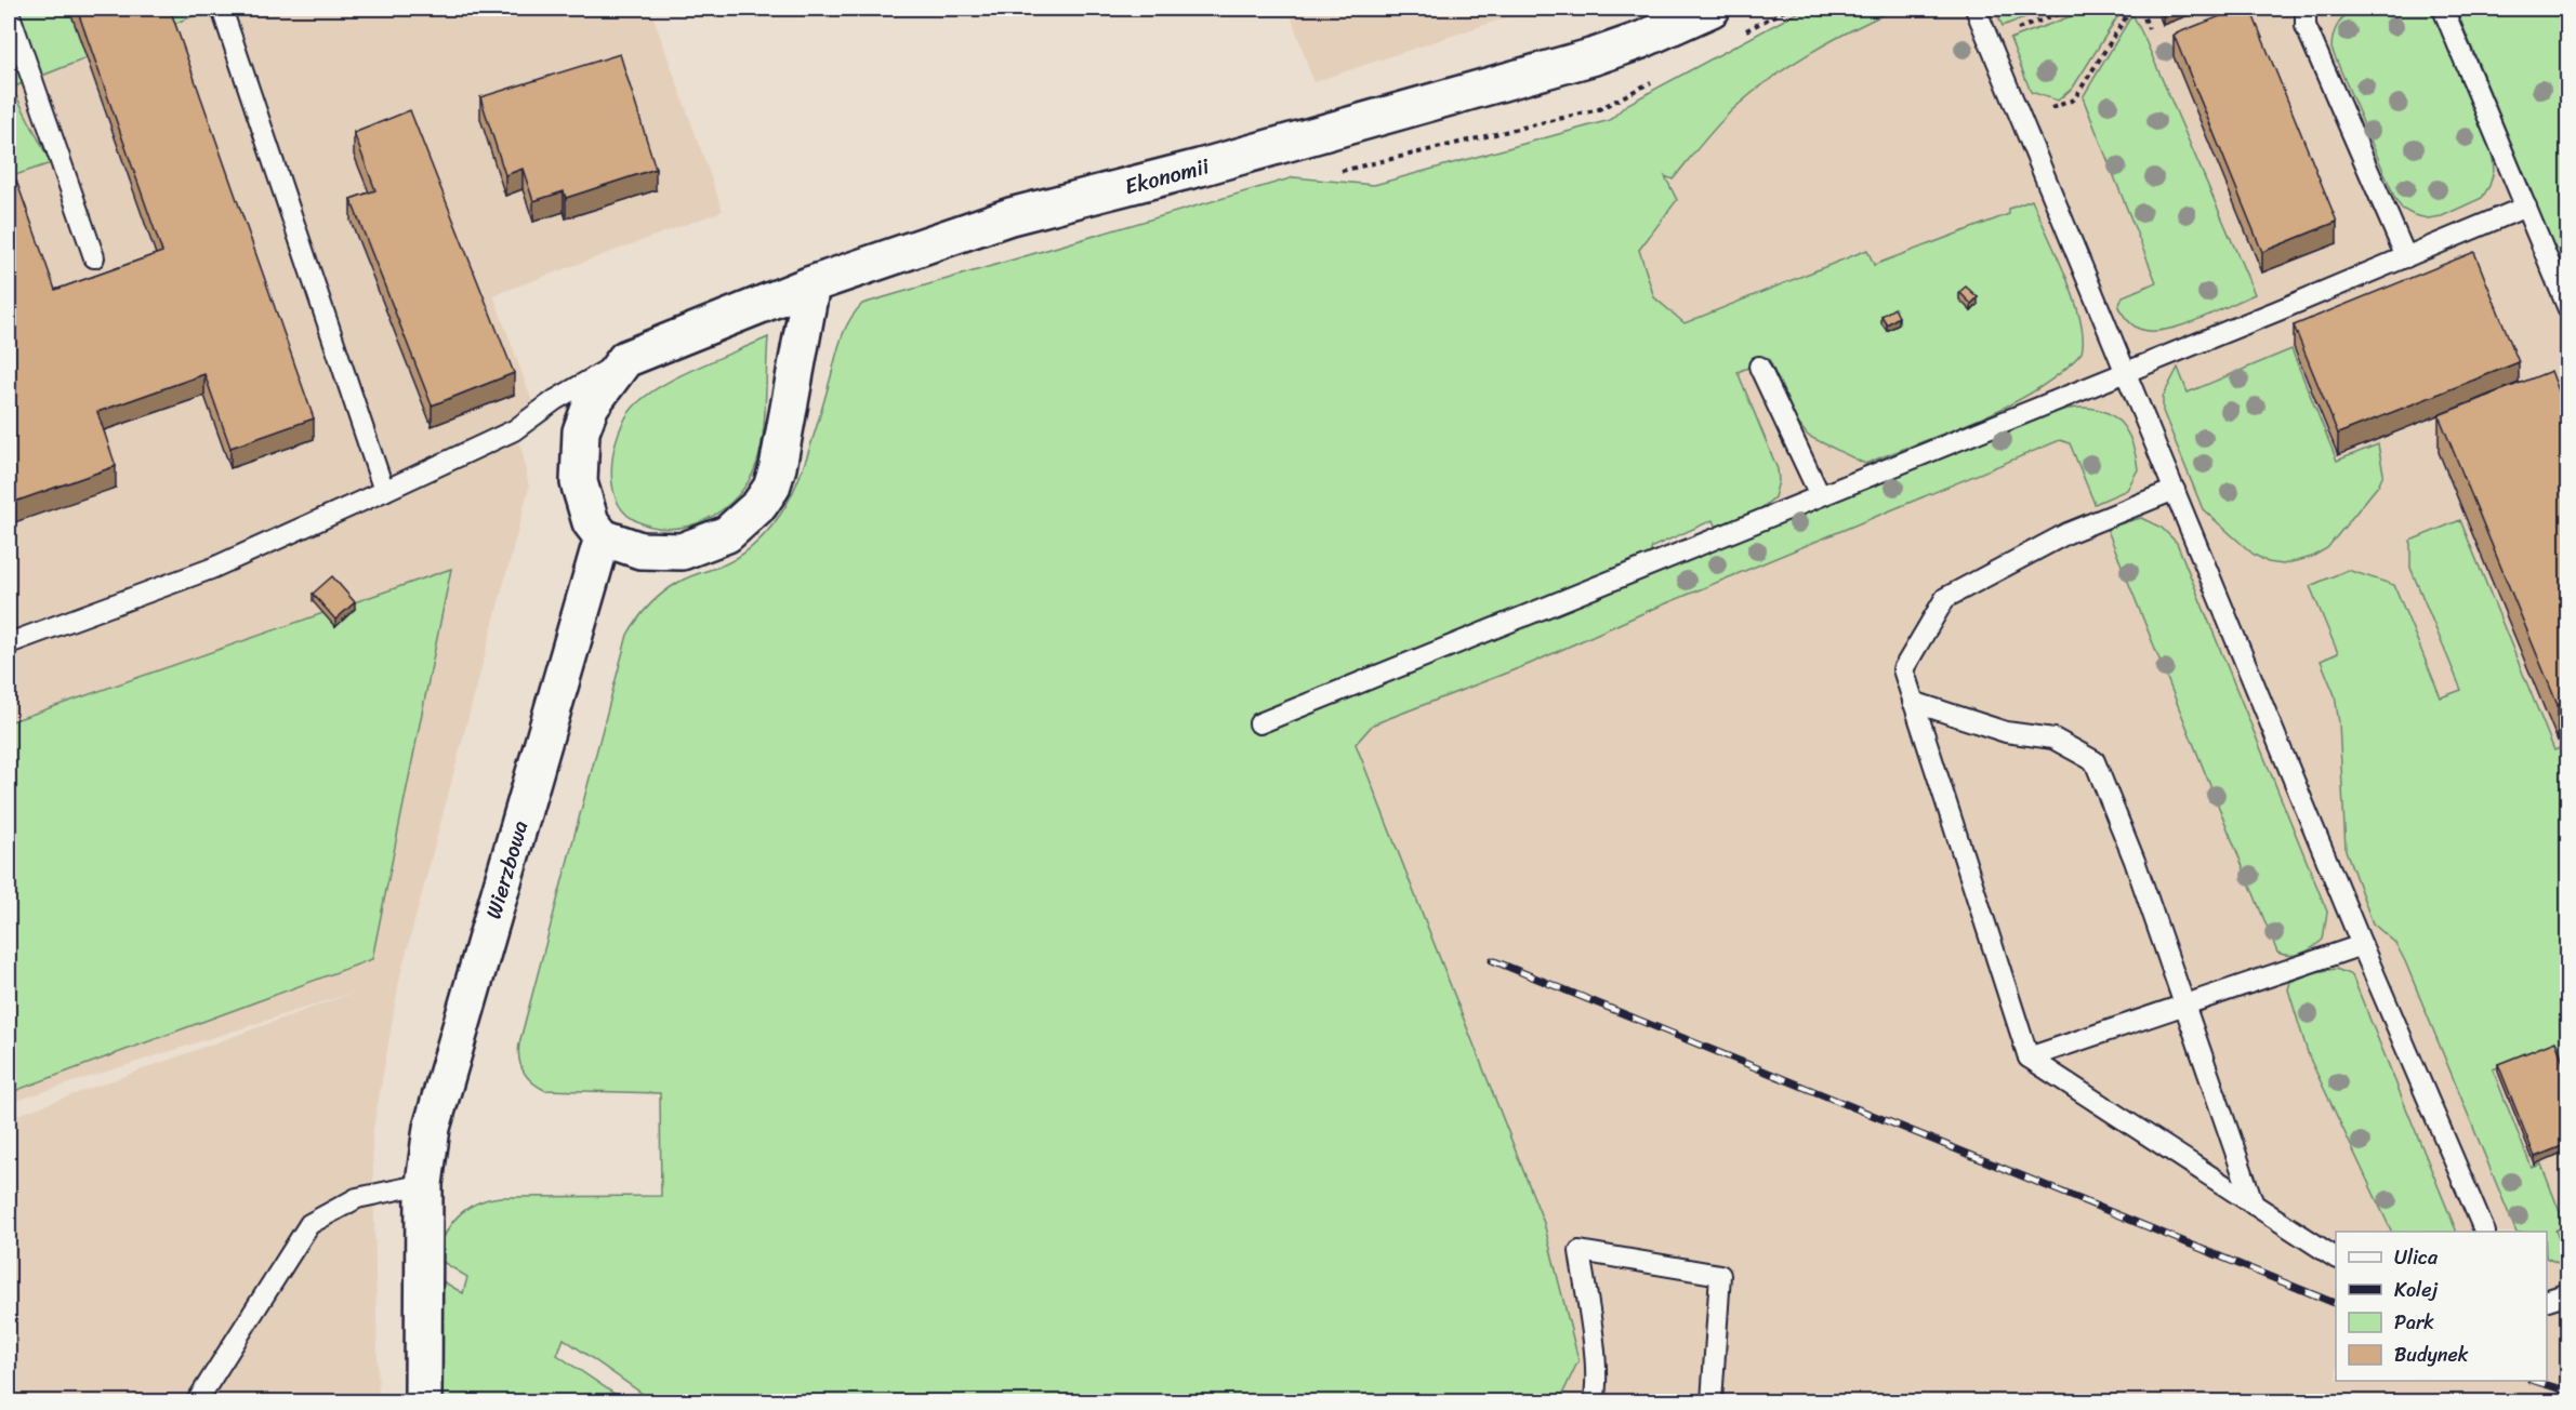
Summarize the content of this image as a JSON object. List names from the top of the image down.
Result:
{
  "streets": {
    "street": ["Ekonomii", "Wierzbowa"]
  },
  "legend": [
    "Ulica",
    "Kolej",
    "Park",
    "Budynek"
  ]
}
